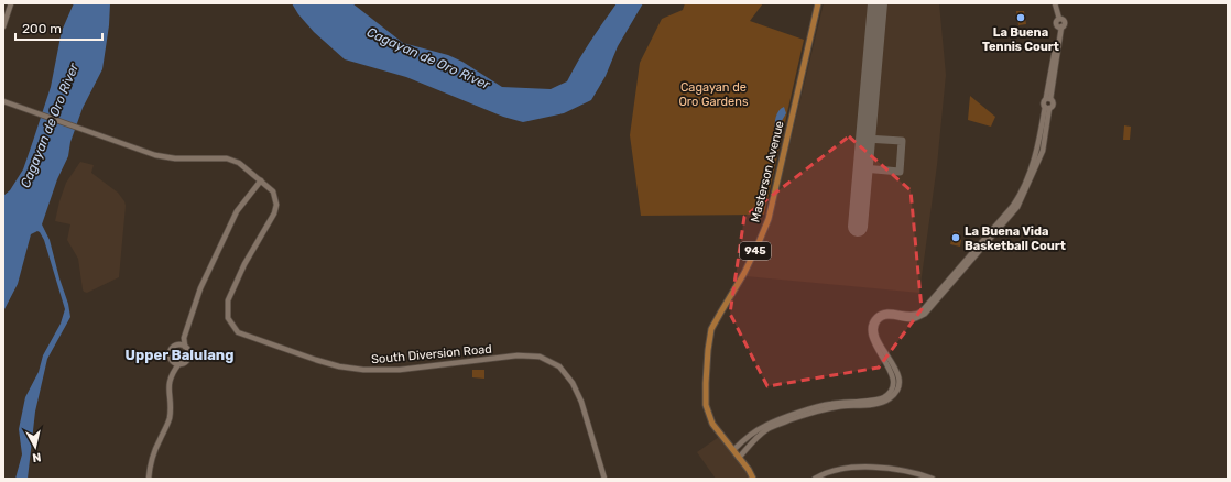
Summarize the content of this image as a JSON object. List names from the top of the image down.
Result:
{
  "streets": {
    "main road": ["Masterson Avenue", "945"],
    "street": ["South Diversion Road"]
  },
  "districts": ["Upper Balulang"],
  "water": ["Cagayan de Oro River"],
  "parks": ["Cagayan de Oro Gardens"],
  "places": ["La Buena Tennis Court", "La Buena Vida Basketball Court"],
  "scale_bar": "200 m",
  "north": "bottom"
}
